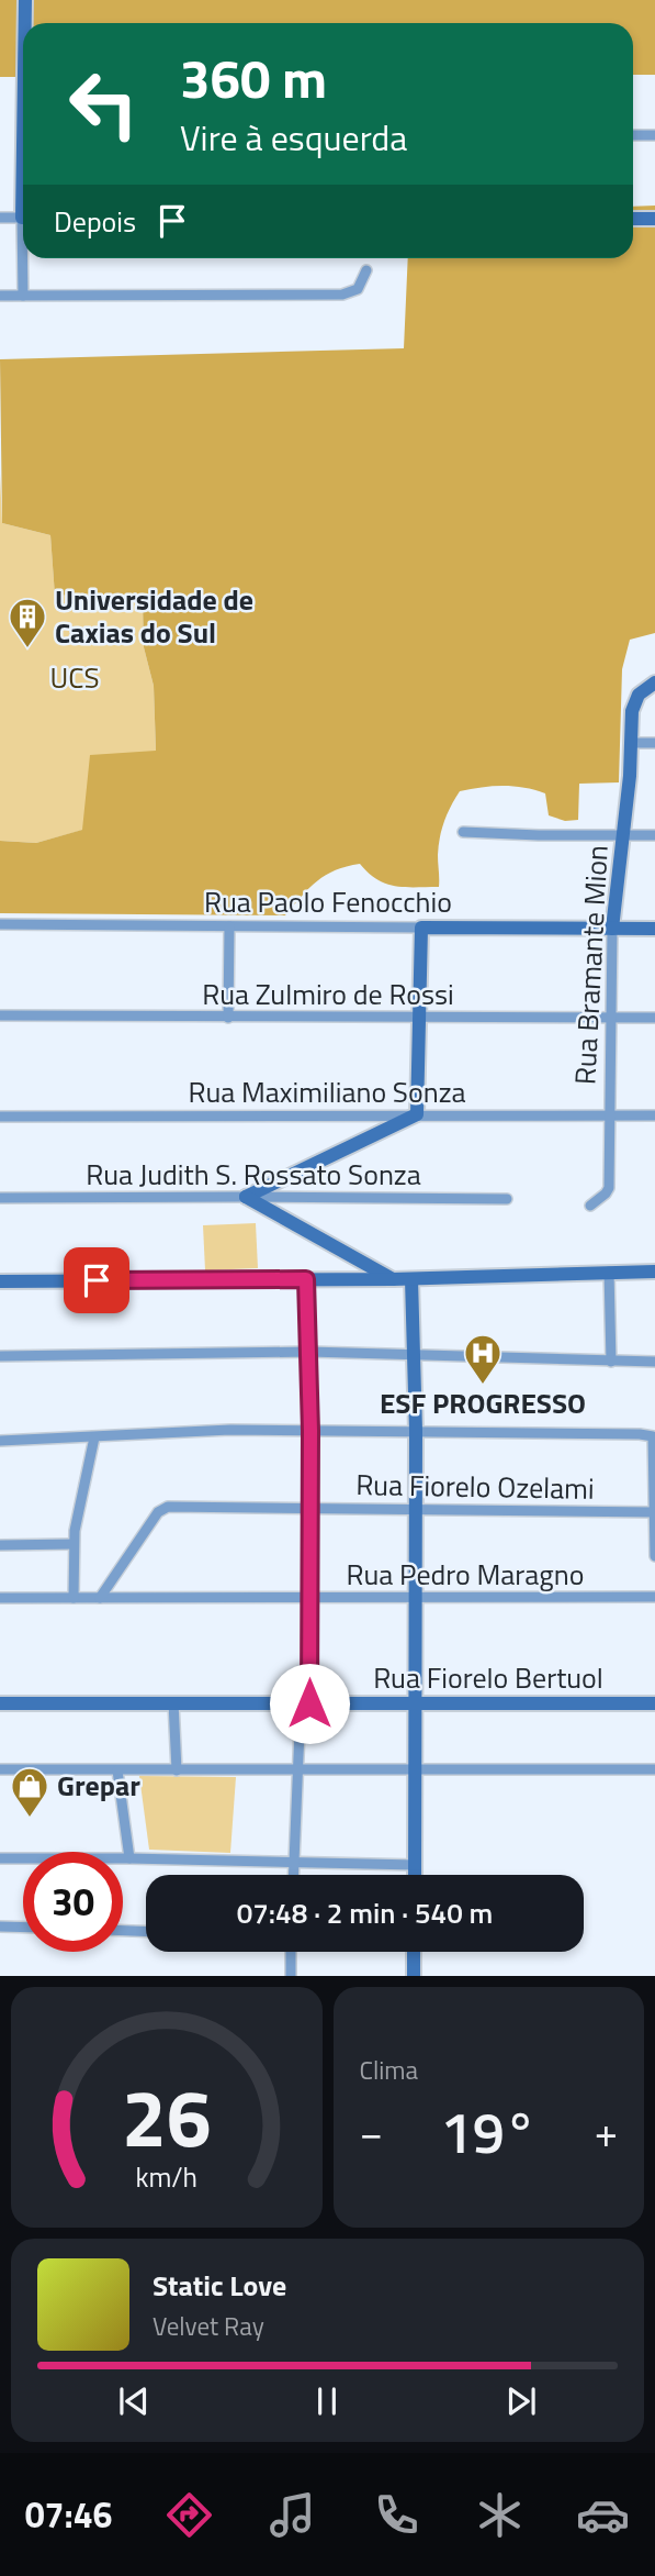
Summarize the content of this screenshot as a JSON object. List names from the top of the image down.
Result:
{
  "streets": {
    "street": [
      "Rua Paolo Fenocchio",
      "Rua Bramante Mion",
      "Rua Zulmiro de Rossi",
      "Rua Maximiliano Sonza",
      "Rua Judith S. Rossato Sonza",
      "Rua Fiorelo Ozelami",
      "Rua Pedro Maragno",
      "Rua Fiorelo Bertuol"
    ]
  },
  "crossings": [
    ["Rua Paolo Fenocchio", "Rua Bramante Mion"],
    ["Rua Bramante Mion", "Rua Zulmiro de Rossi"],
    ["Rua Bramante Mion", "Rua Maximiliano Sonza"],
    ["Rua Fiorelo Ozelami", "Rua Pedro Maragno"]
  ],
  "parks": ["UCS"],
  "places": {
    "building": ["Universidade de Caxias do Sul"],
    "hospital": ["ESF PROGRESSO"],
    "shop": ["Grepar"]
  },
  "page": {
    "turn": ["360 m", "Vire à esquerda"],
    "then": "Depois",
    "limit": "30",
    "trip": "07:48 · 2 min · 540 m",
    "tile": "Clima",
    "heat": ["−", "19°", "+"],
    "song": ["Static Love", "Velvet Ray"],
    "tabs": "07:46",
    "gauge": ["26", "km/h"]
  }
}
